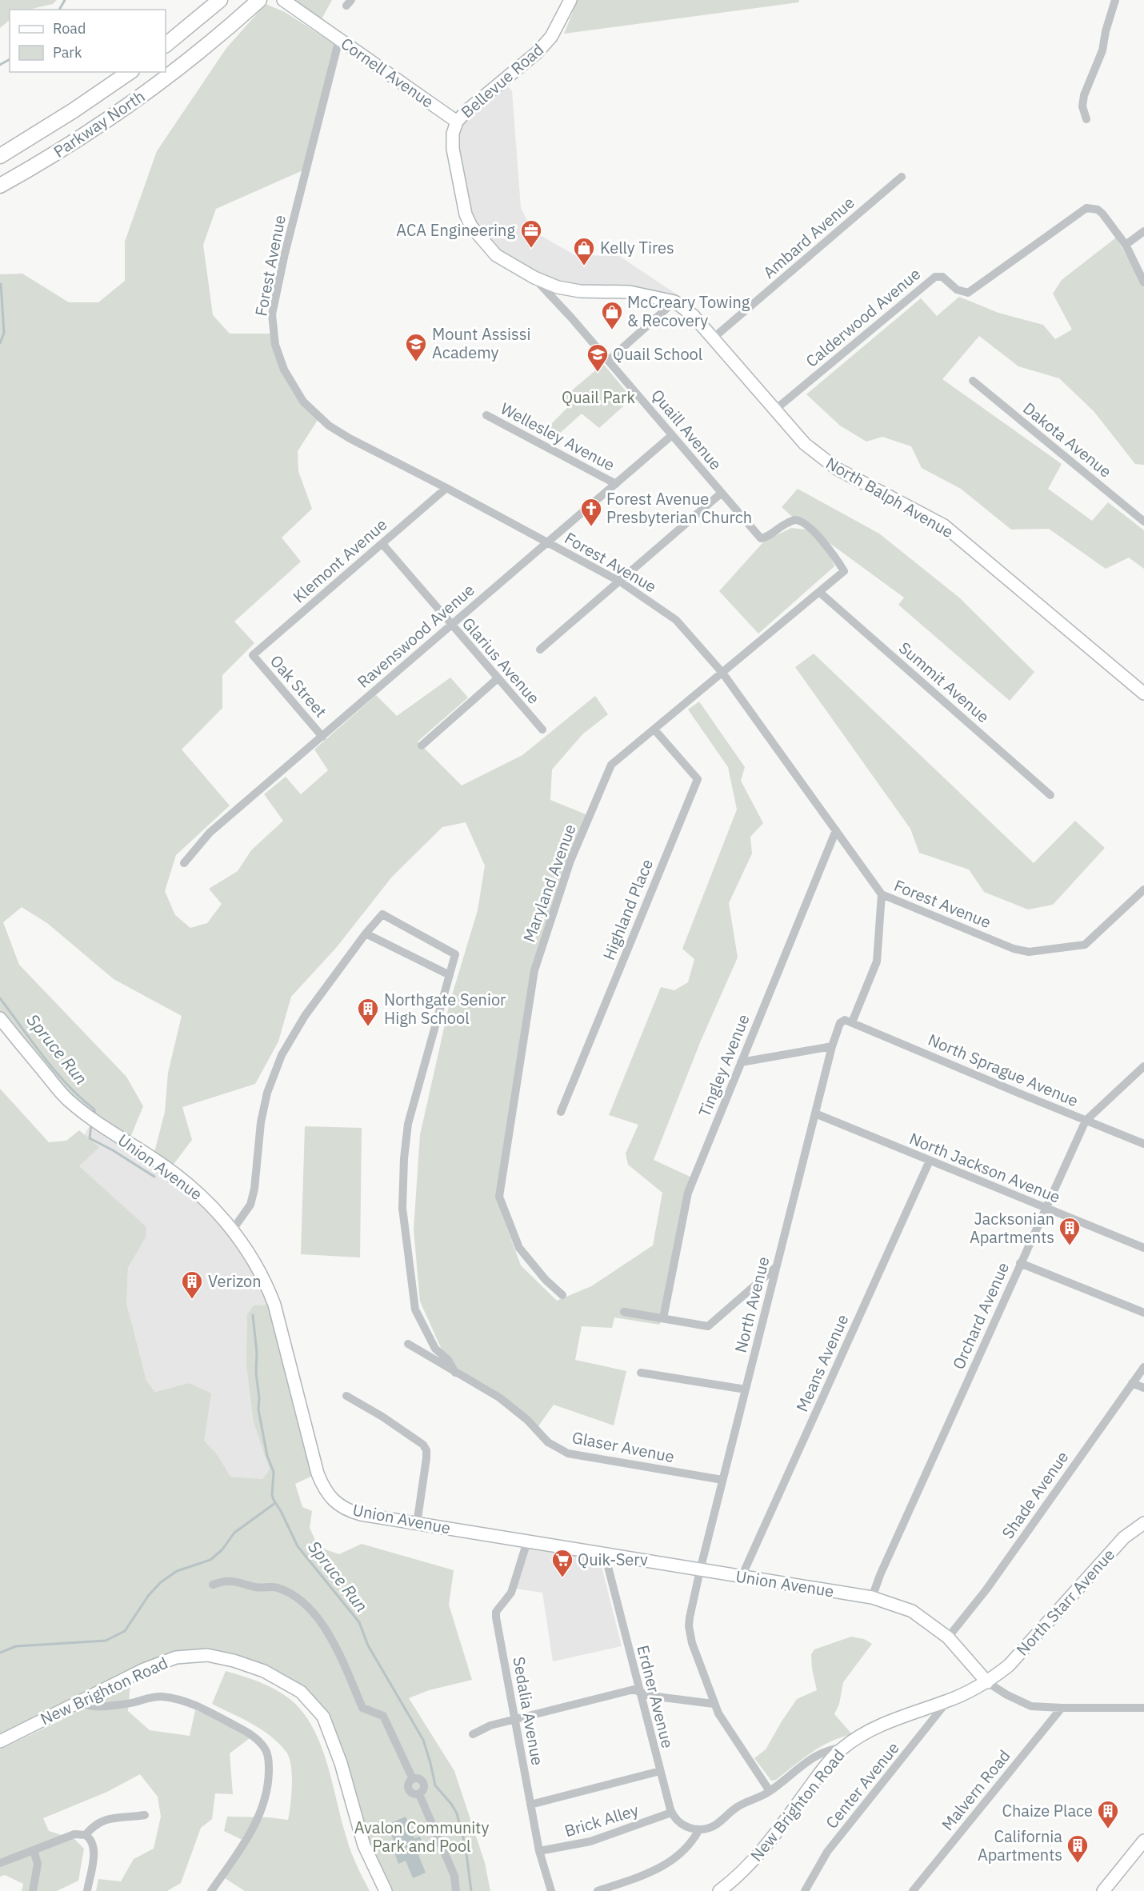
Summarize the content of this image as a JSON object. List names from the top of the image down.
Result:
{
  "streets": {
    "highway": ["Parkway North"],
    "street": [
      "Cornell Avenue",
      "Bellevue Road",
      "Ambard Avenue",
      "Forest Avenue",
      "Calderwood Avenue",
      "Quaill Avenue",
      "Wellesley Avenue",
      "Dakota Avenue",
      "North Balph Avenue",
      "Klemont Avenue",
      "Ravenswood Avenue",
      "Glarius Avenue",
      "Summit Avenue",
      "Oak Street",
      "Maryland Avenue",
      "Highland Place",
      "Tingley Avenue",
      "North Sprague Avenue",
      "Union Avenue",
      "North Jackson Avenue",
      "North Avenue",
      "Orchard Avenue",
      "Means Avenue",
      "Glaser Avenue",
      "Shade Avenue",
      "North Starr Avenue",
      "New Brighton Road",
      "Erdner Avenue",
      "Sedalia Avenue",
      "Center Avenue",
      "Malvern Road",
      "Brick Alley"
    ]
  },
  "crossings": [
    ["Cornell Avenue", "Bellevue Road"],
    ["Cornell Avenue", "Forest Avenue"],
    ["Bellevue Road", "Quaill Avenue"],
    ["Bellevue Road", "North Balph Avenue"],
    ["Ambard Avenue", "North Balph Avenue"],
    ["Forest Avenue", "Klemont Avenue"],
    ["Forest Avenue", "Ravenswood Avenue"],
    ["Forest Avenue", "Maryland Avenue"],
    ["Forest Avenue", "Tingley Avenue"],
    ["Calderwood Avenue", "North Balph Avenue"],
    ["Quaill Avenue", "North Balph Avenue"],
    ["Quaill Avenue", "Ravenswood Avenue"],
    ["Quaill Avenue", "Maryland Avenue"],
    ["Wellesley Avenue", "Ravenswood Avenue"],
    ["Klemont Avenue", "Glarius Avenue"],
    ["Klemont Avenue", "Oak Street"],
    ["Ravenswood Avenue", "Glarius Avenue"],
    ["Ravenswood Avenue", "Oak Street"],
    ["Summit Avenue", "Maryland Avenue"],
    ["Maryland Avenue", "Highland Place"],
    ["North Sprague Avenue", "North Avenue"],
    ["North Sprague Avenue", "Orchard Avenue"],
    ["Union Avenue", "North Avenue"],
    ["Union Avenue", "Orchard Avenue"],
    ["Union Avenue", "Means Avenue"],
    ["Union Avenue", "Shade Avenue"],
    ["Union Avenue", "North Starr Avenue"],
    ["Union Avenue", "New Brighton Road"],
    ["Union Avenue", "Erdner Avenue"],
    ["Union Avenue", "Sedalia Avenue"],
    ["North Jackson Avenue", "North Avenue"],
    ["North Jackson Avenue", "Orchard Avenue"],
    ["North Jackson Avenue", "Means Avenue"],
    ["North Avenue", "Glaser Avenue"],
    ["North Starr Avenue", "New Brighton Road"],
    ["New Brighton Road", "Center Avenue"],
    ["Erdner Avenue", "Brick Alley"],
    ["Sedalia Avenue", "Brick Alley"]
  ],
  "water": ["Spruce Run"],
  "parks": ["Quail Park", "Avalon Community Park and Pool"],
  "places": {
    "office": ["ACA Engineering"],
    "shop": ["Kelly Tires", "McCreary Towing & Recovery"],
    "school or university": ["Mount Assissi Academy", "Quail School"],
    "church": ["Forest Avenue Presbyterian Church"],
    "building": [
      "Northgate Senior High School",
      "Jacksonian Apartments",
      "Verizon",
      "Chaize Place",
      "California Apartments"
    ],
    "supermarket": ["Quik-Serv"]
  },
  "legend": ["Road", "Park"]
}
